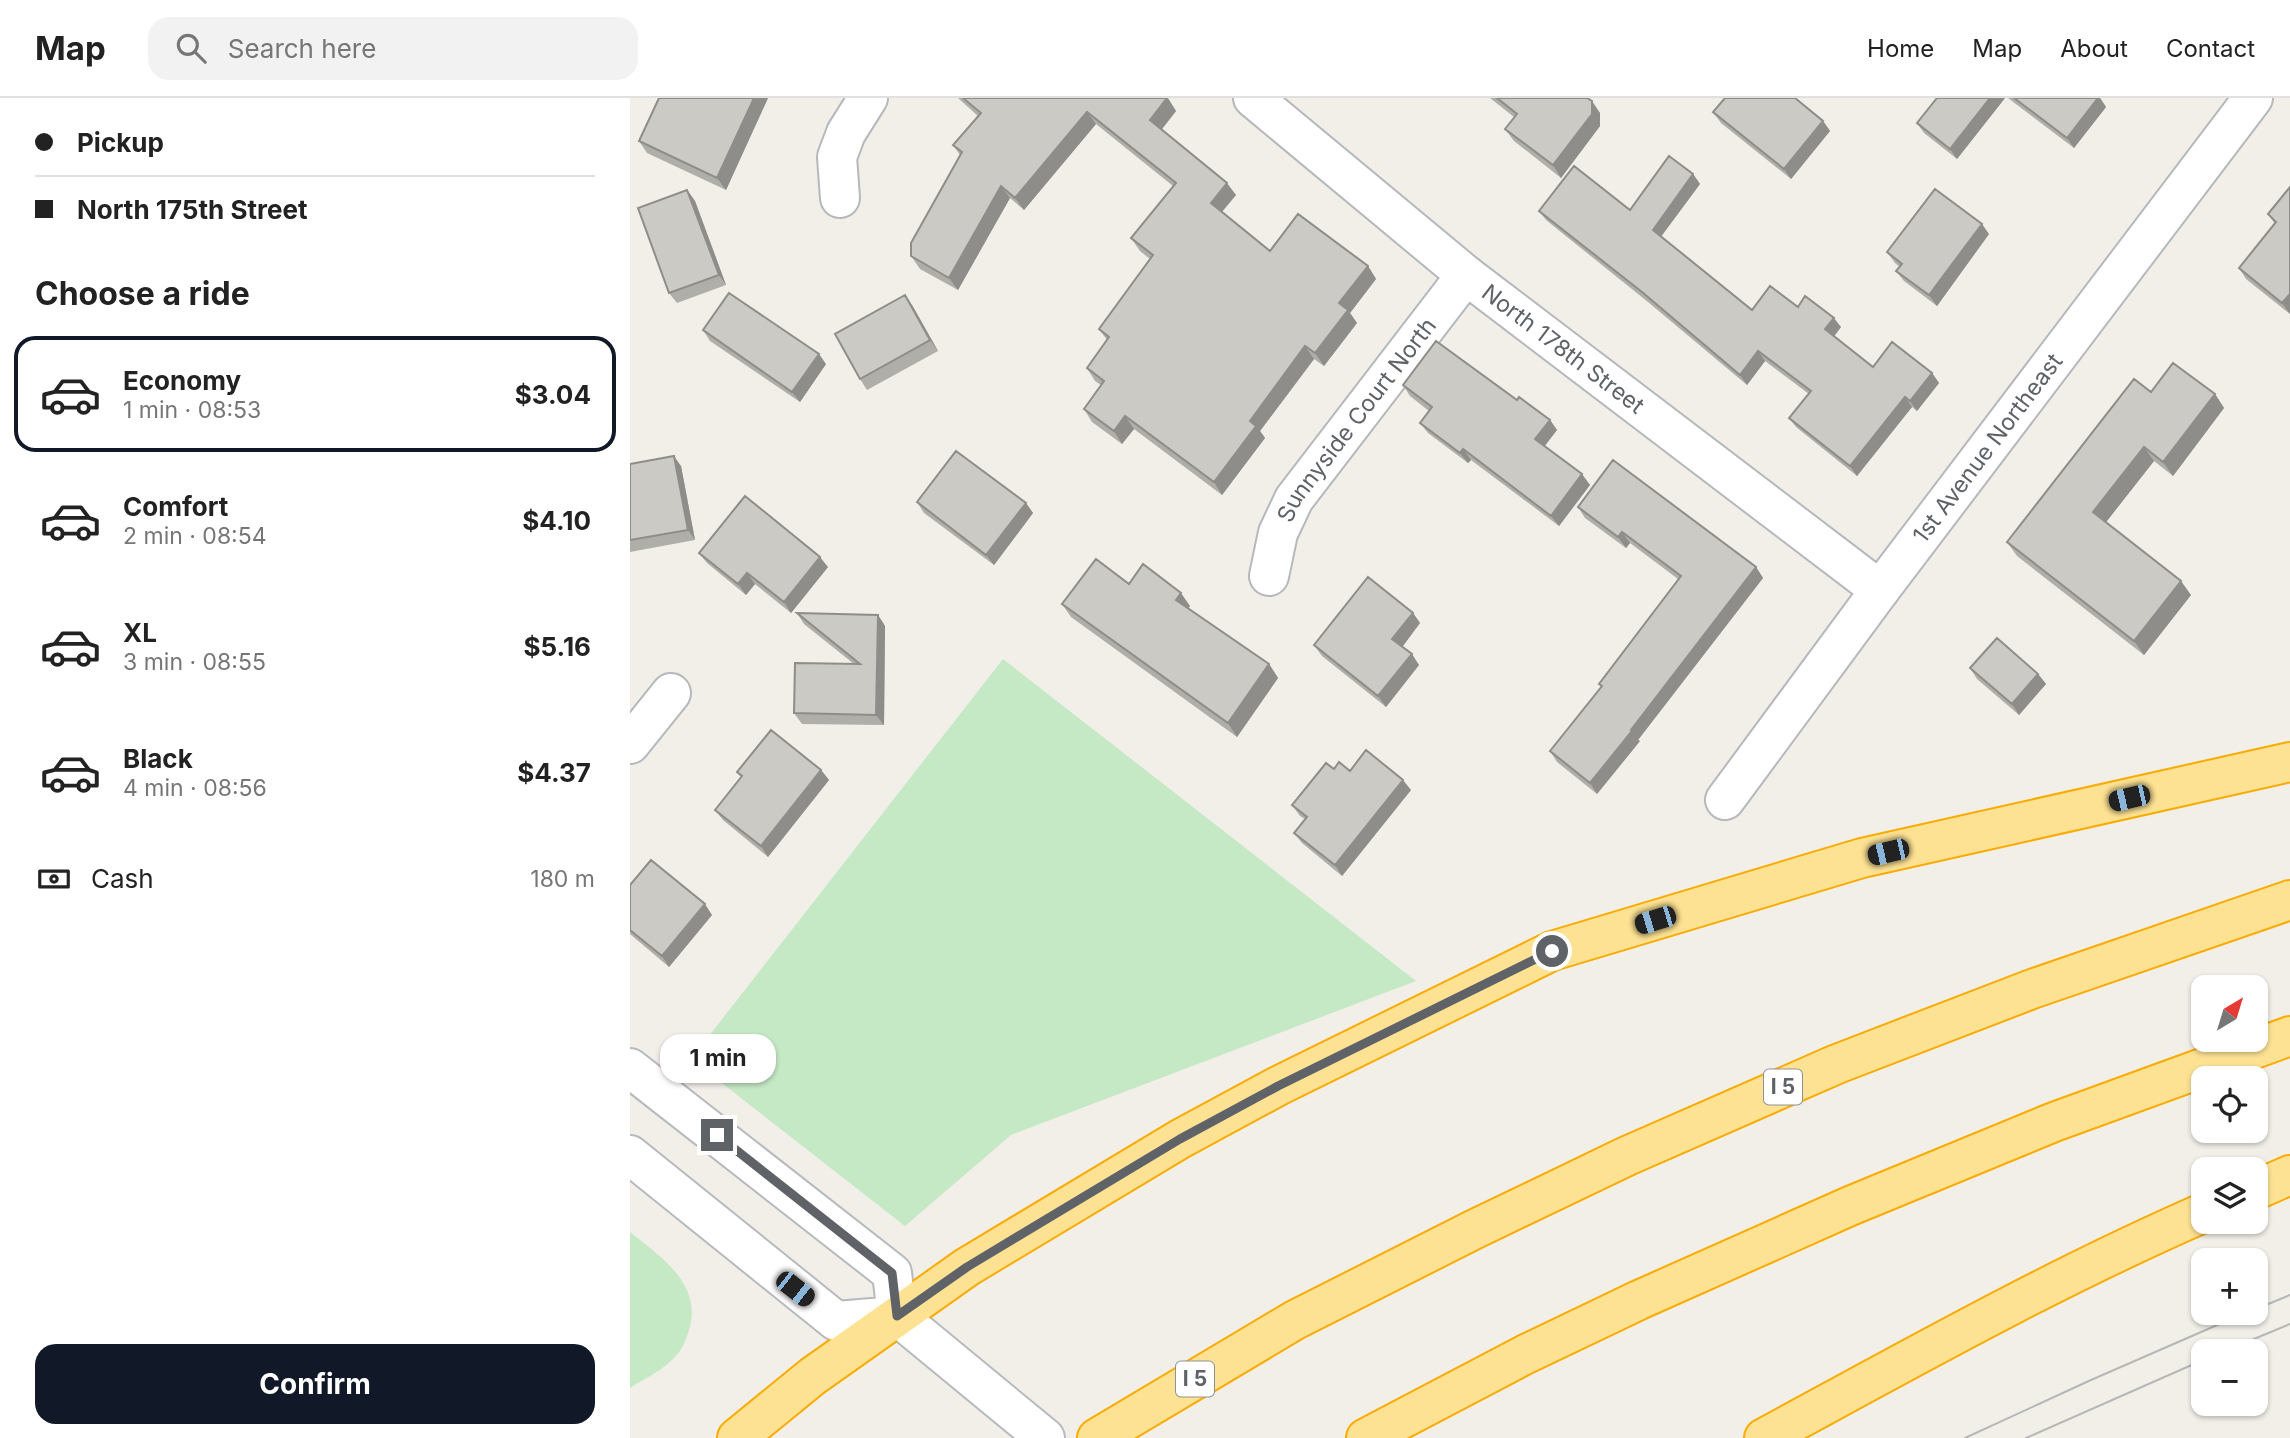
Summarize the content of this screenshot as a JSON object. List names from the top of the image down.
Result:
{
  "streets": {
    "highway": ["I 5"],
    "street": ["North 178th Street", "Sunnyside Court North", "1st Avenue Northeast"]
  },
  "crossings": [
    ["North 178th Street", "Sunnyside Court North"],
    ["North 178th Street", "1st Avenue Northeast"]
  ],
  "north": "top right",
  "page": {
    "header": "Map",
    "search": "Search here",
    "nav": [
      "Home",
      "Map",
      "About",
      "Contact"
    ],
    "banner": ["Pickup", "North 175th Street"],
    "heading": "Choose a ride",
    "list": [
      {
        "name": "Economy",
        "note": "1 min · 08:53",
        "value": "$3.04"
      },
      {
        "name": "Comfort",
        "note": "2 min · 08:54",
        "value": "$4.10"
      },
      {
        "name": "XL",
        "note": "3 min · 08:55",
        "value": "$5.16"
      },
      {
        "name": "Black",
        "note": "4 min · 08:56",
        "value": "$4.37"
      }
    ],
    "pay": ["Cash", "180 m"],
    "map_buttons": ["+", "−"],
    "bubble": "1 min",
    "buttons": "Confirm"
  }
}
